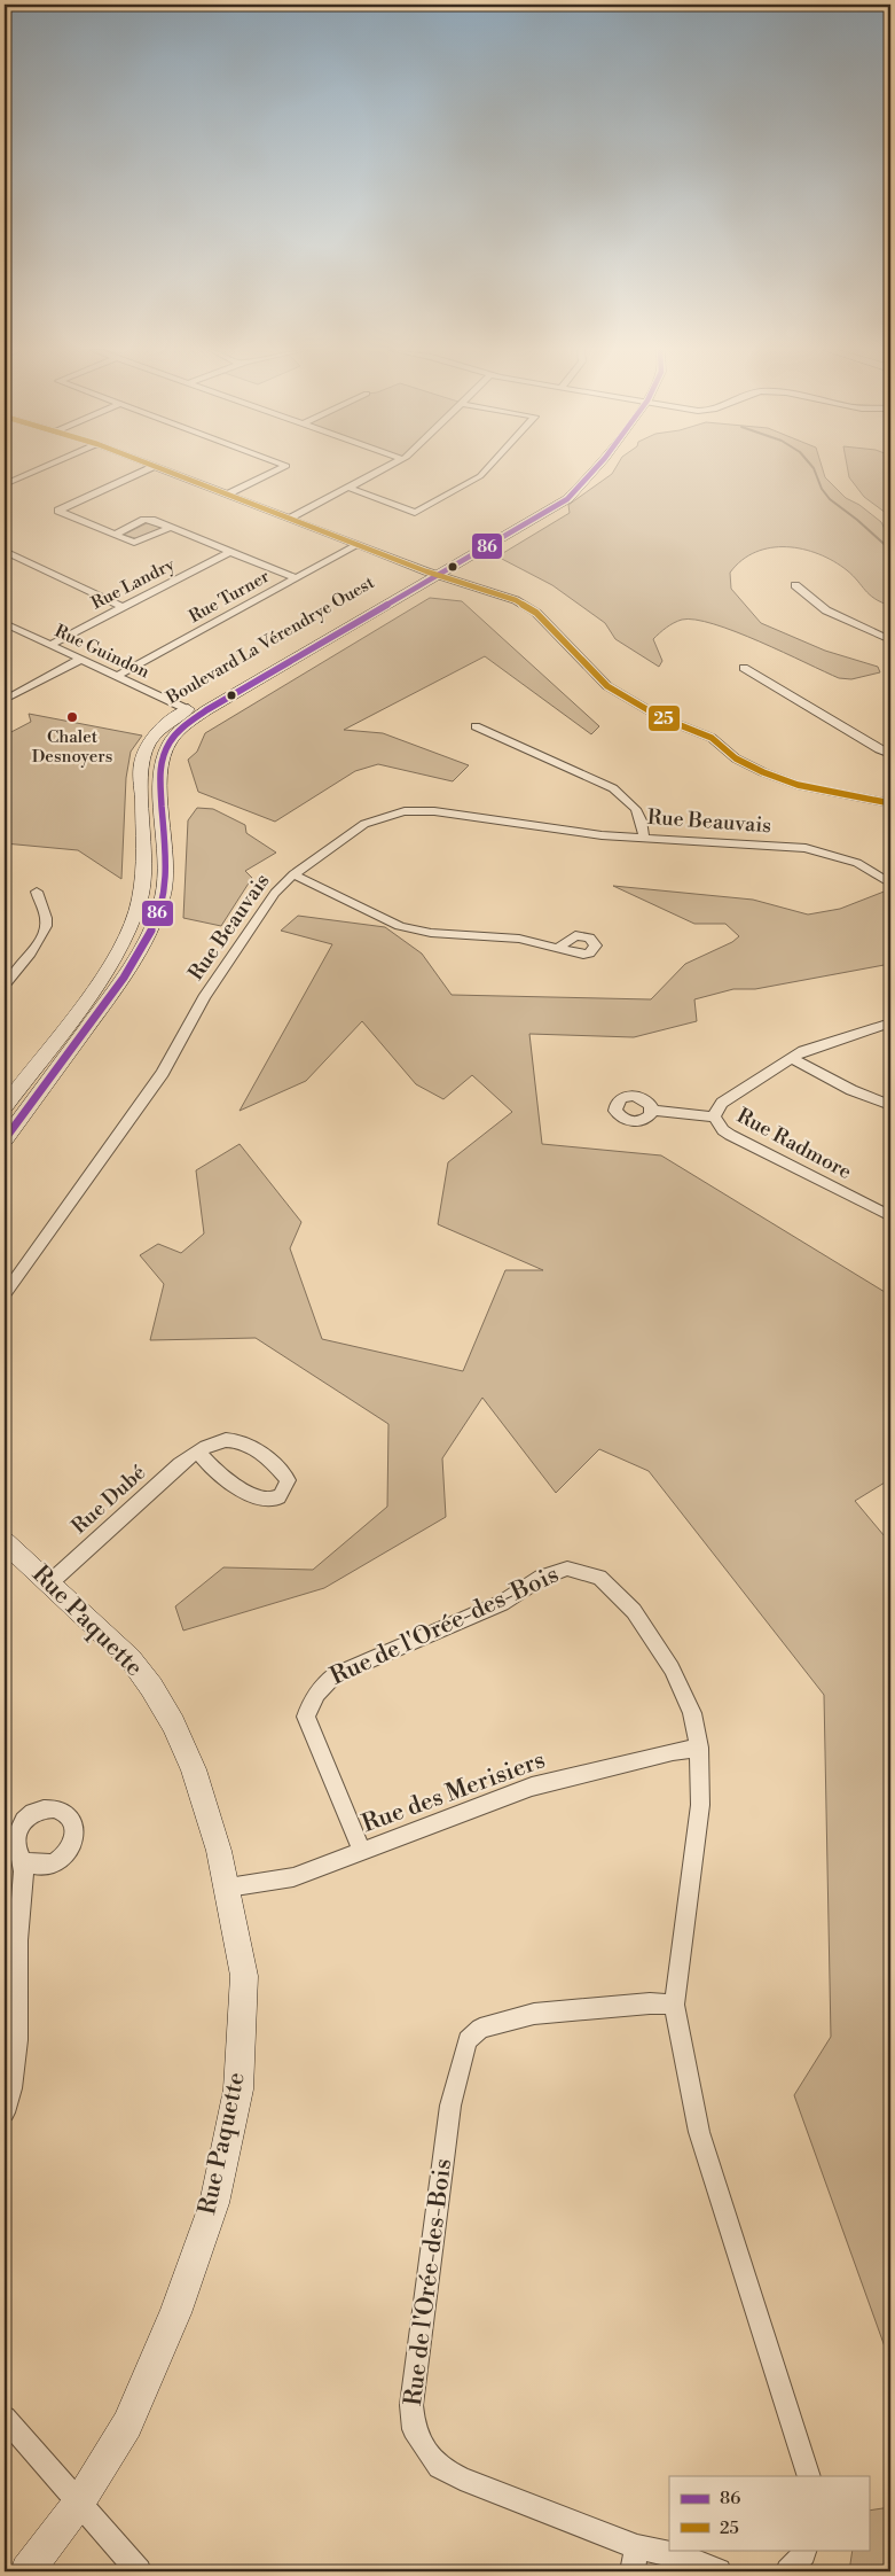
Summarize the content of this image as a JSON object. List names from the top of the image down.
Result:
{
  "streets": {
    "main road": ["Boulevard La Vérendrye Ouest", "Rue Paquette"],
    "street": [
      "Rue Landry",
      "Rue Turner",
      "Rue Guindon",
      "Rue Beauvais",
      "Rue Radmore",
      "Rue Dubé",
      "Rue de l'Orée-des-Bois",
      "Rue des Merisiers"
    ]
  },
  "crossings": [
    ["Rue Landry", "Rue Guindon"],
    ["Rue Turner", "Rue Guindon"],
    ["Boulevard La Vérendrye Ouest", "Rue Guindon"],
    ["Rue Dubé", "Rue Paquette"],
    ["Rue Paquette", "Rue des Merisiers"],
    ["Rue de l'Orée-des-Bois", "Rue des Merisiers"]
  ],
  "places": ["Chalet Desnoyers"],
  "lines": ["transit line 86", "transit line 25"],
  "legend": ["86", "25"]
}
